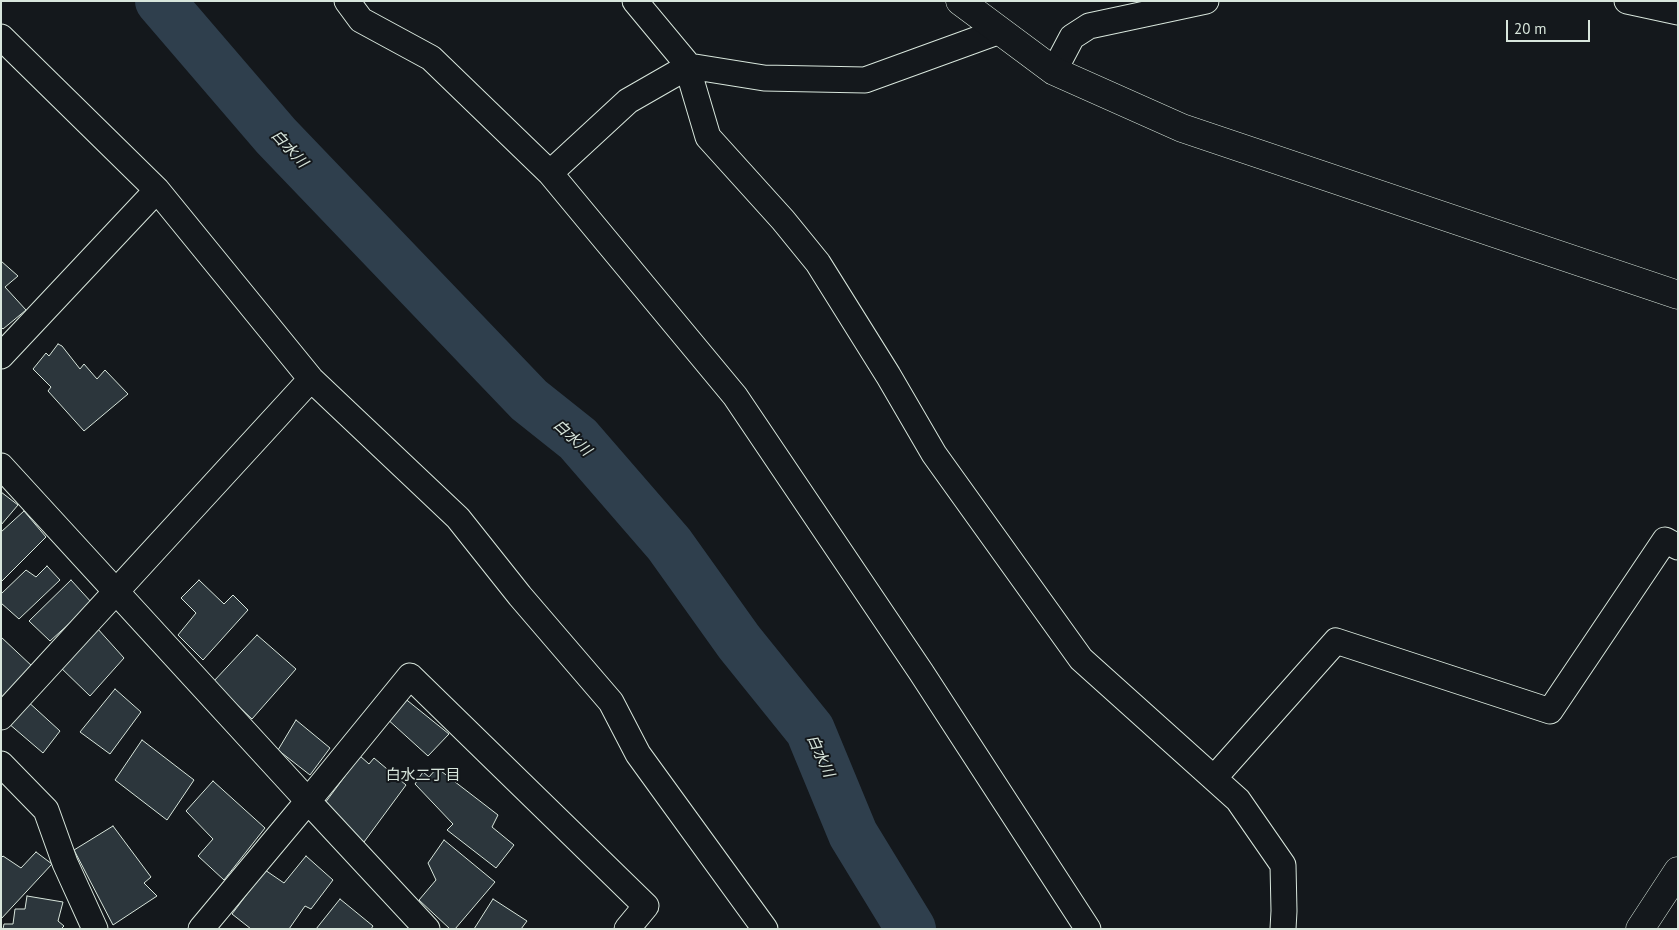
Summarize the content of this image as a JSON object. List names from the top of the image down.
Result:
{
  "districts": ["白水二丁目"],
  "water": ["白水川"],
  "scale_bar": "20 m"
}
